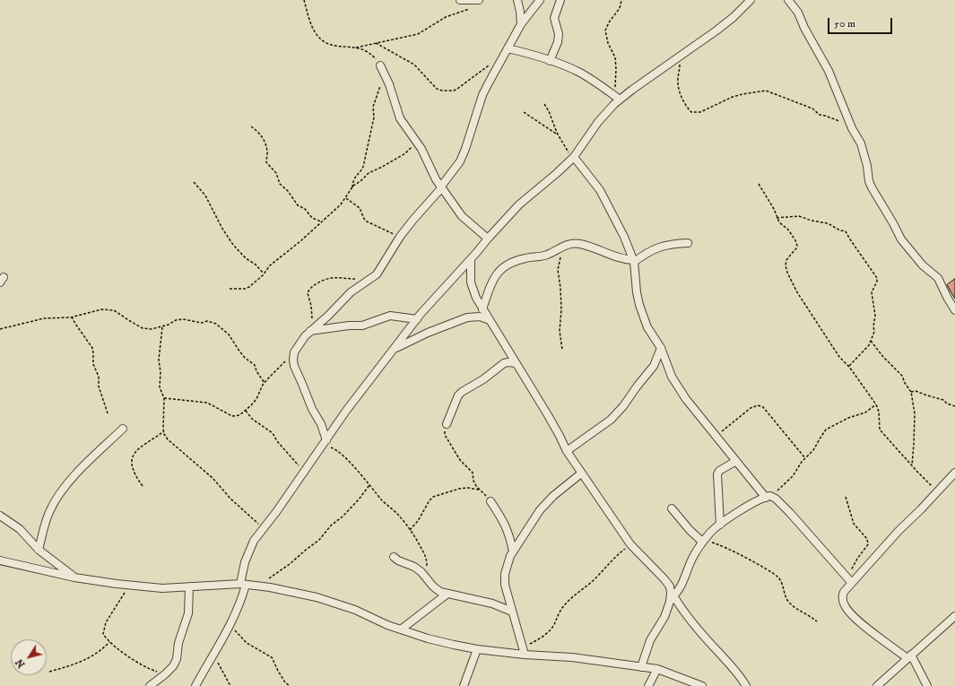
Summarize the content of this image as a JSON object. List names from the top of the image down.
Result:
{
  "scale_bar": "50 m",
  "north": "bottom left"
}
